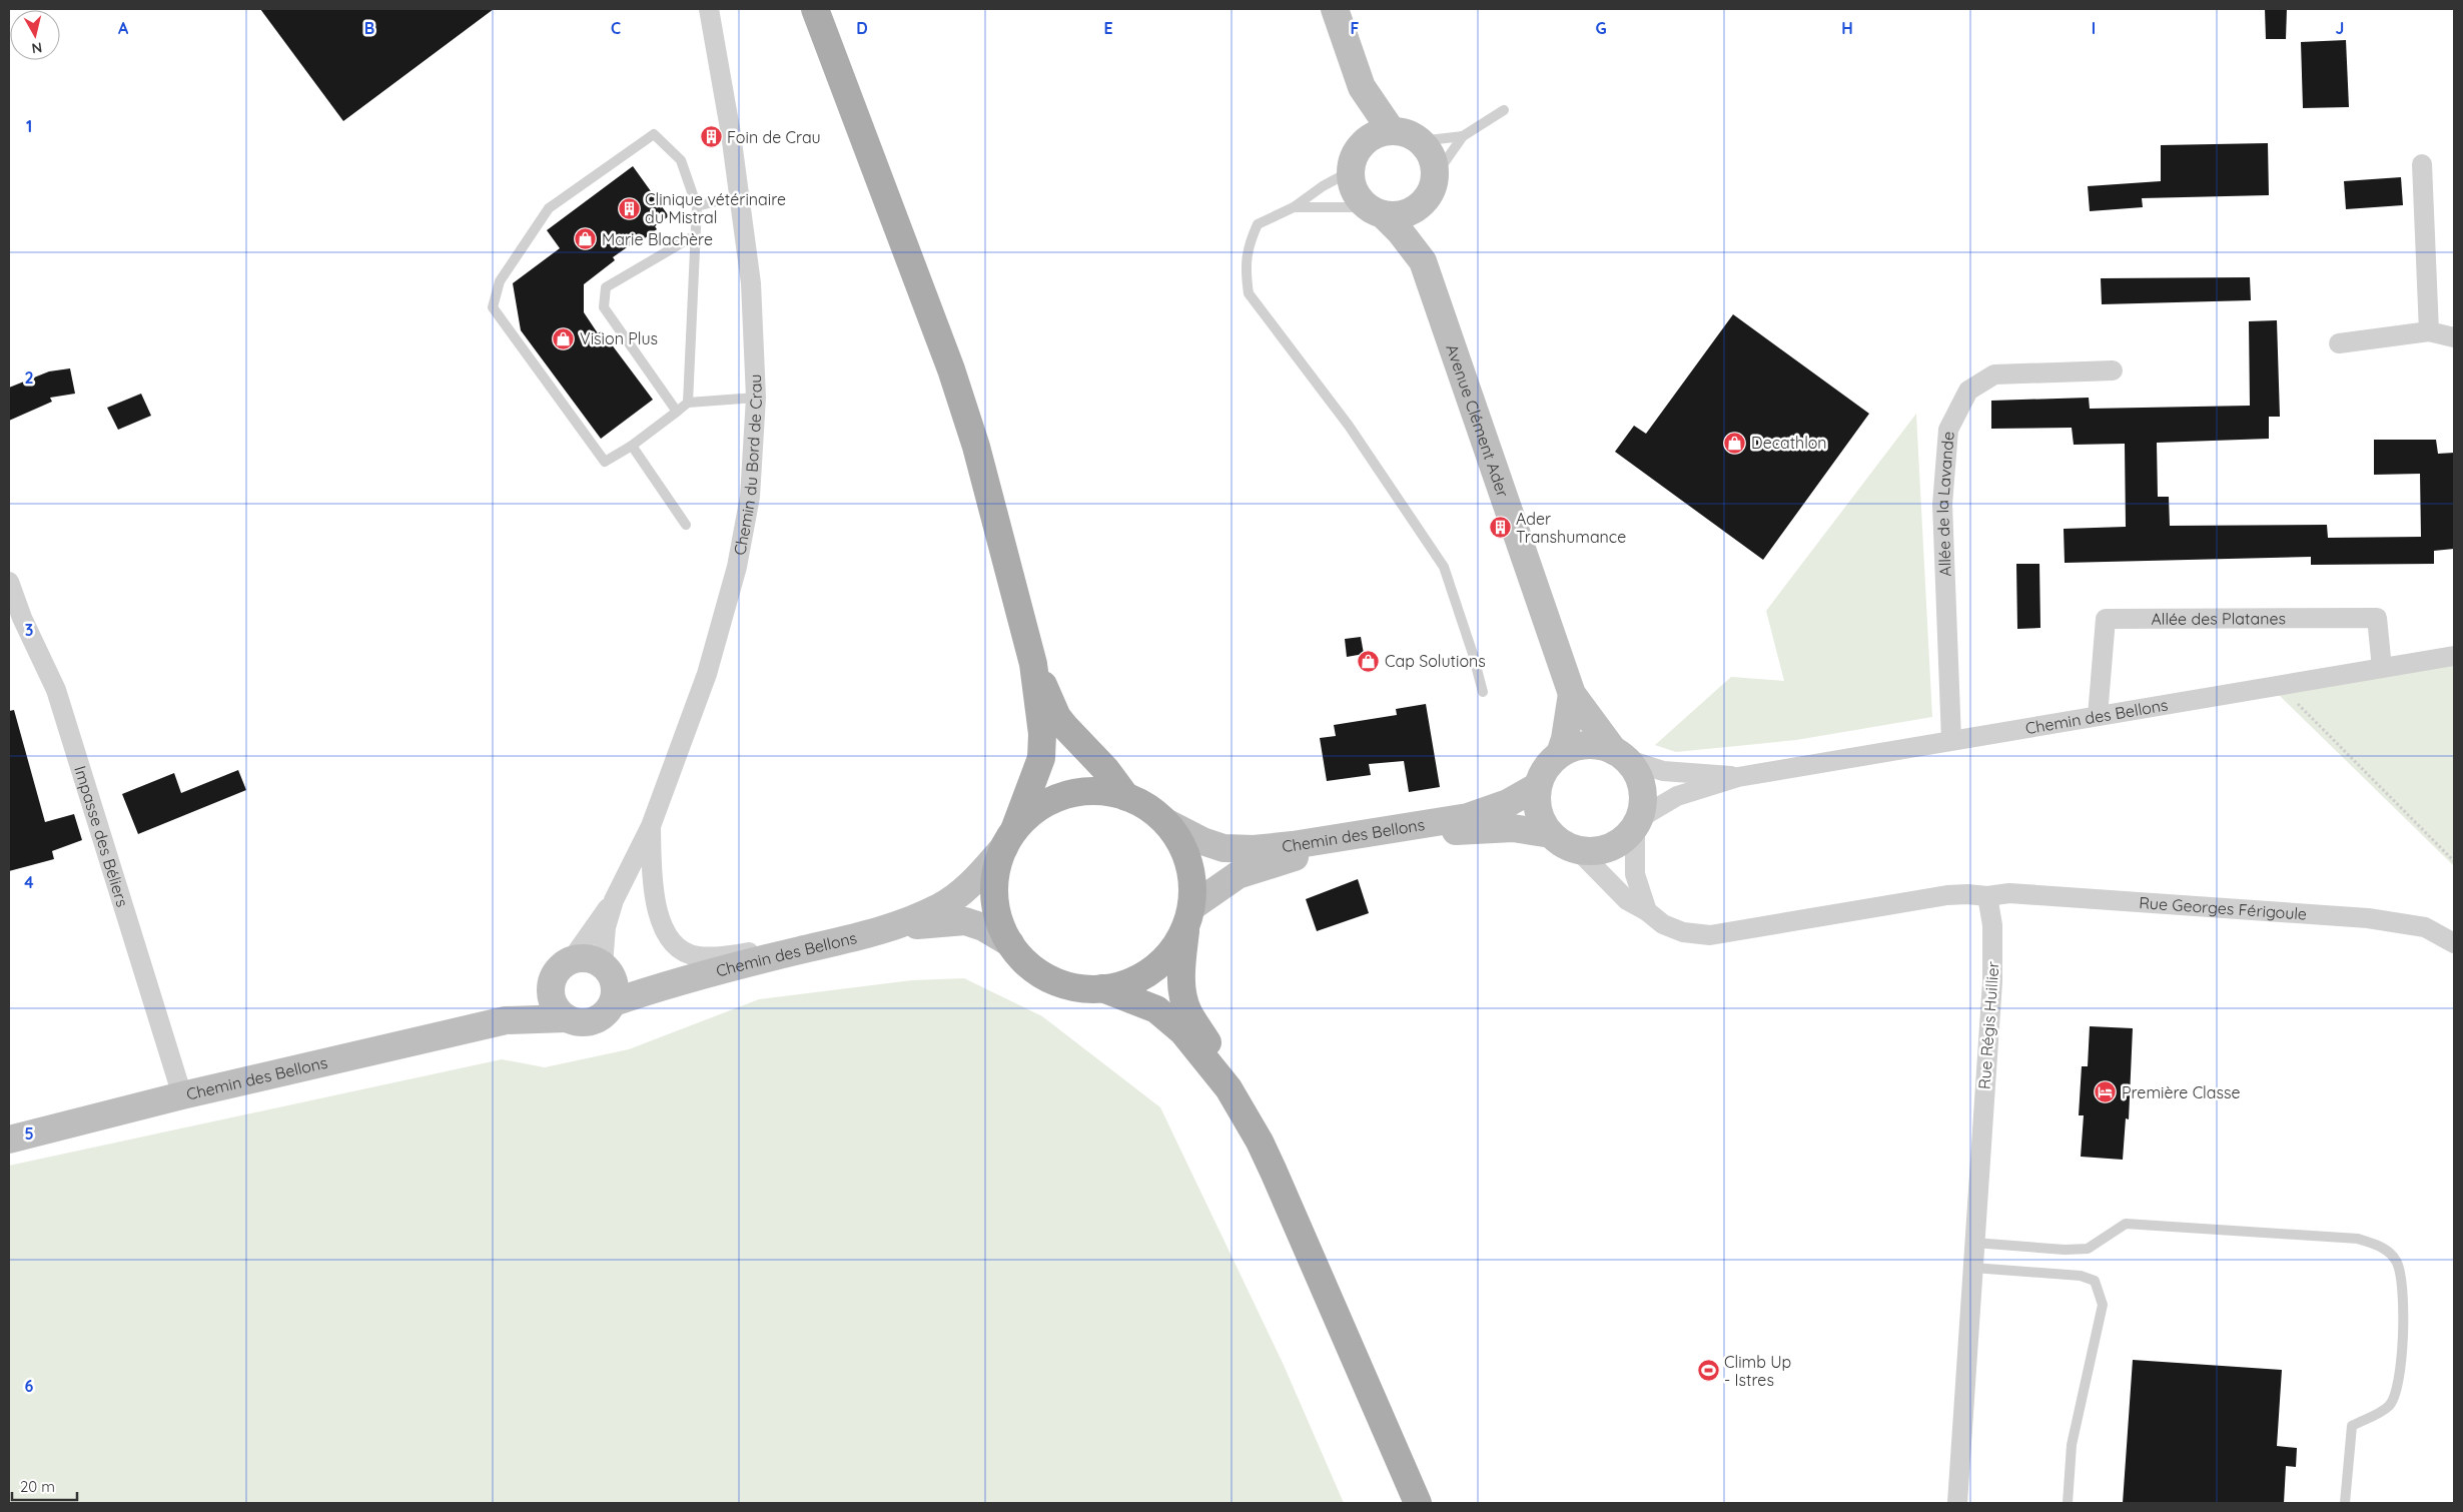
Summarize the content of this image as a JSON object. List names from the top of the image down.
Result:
{
  "streets": {
    "street": [
      "Avenue Clément Ader",
      "Chemin du Bord de Crau",
      "Allée de la Lavande",
      "Allée des Platanes",
      "Chemin des Bellons",
      "Impasse des Béliers",
      "Rue Georges Férigoule",
      "Rue Régis Huillier"
    ]
  },
  "crossings": [
    ["Avenue Clément Ader", "Chemin des Bellons"],
    ["Allée de la Lavande", "Chemin des Bellons"],
    ["Allée des Platanes", "Chemin des Bellons"],
    ["Chemin des Bellons", "Impasse des Béliers"],
    ["Rue Georges Férigoule", "Rue Régis Huillier"]
  ],
  "places": {
    "building": ["Foin de Crau", "Clinique vétérinaire du Mistral", "Ader Transhumance"],
    "shop": [
      "Marie Blachère",
      "Vision Plus",
      "Decathlon",
      "Cap Solutions"
    ],
    "hotel": ["Première Classe"],
    "sports": ["Climb Up - Istres"]
  },
  "scale_bar": "20 m",
  "north": "bottom",
  "grid": {
    "columns": [
      "A",
      "B",
      "C",
      "D",
      "E",
      "F",
      "G",
      "H",
      "I",
      "J"
    ],
    "rows": [
      "1",
      "2",
      "3",
      "4",
      "5",
      "6"
    ]
  }
}
